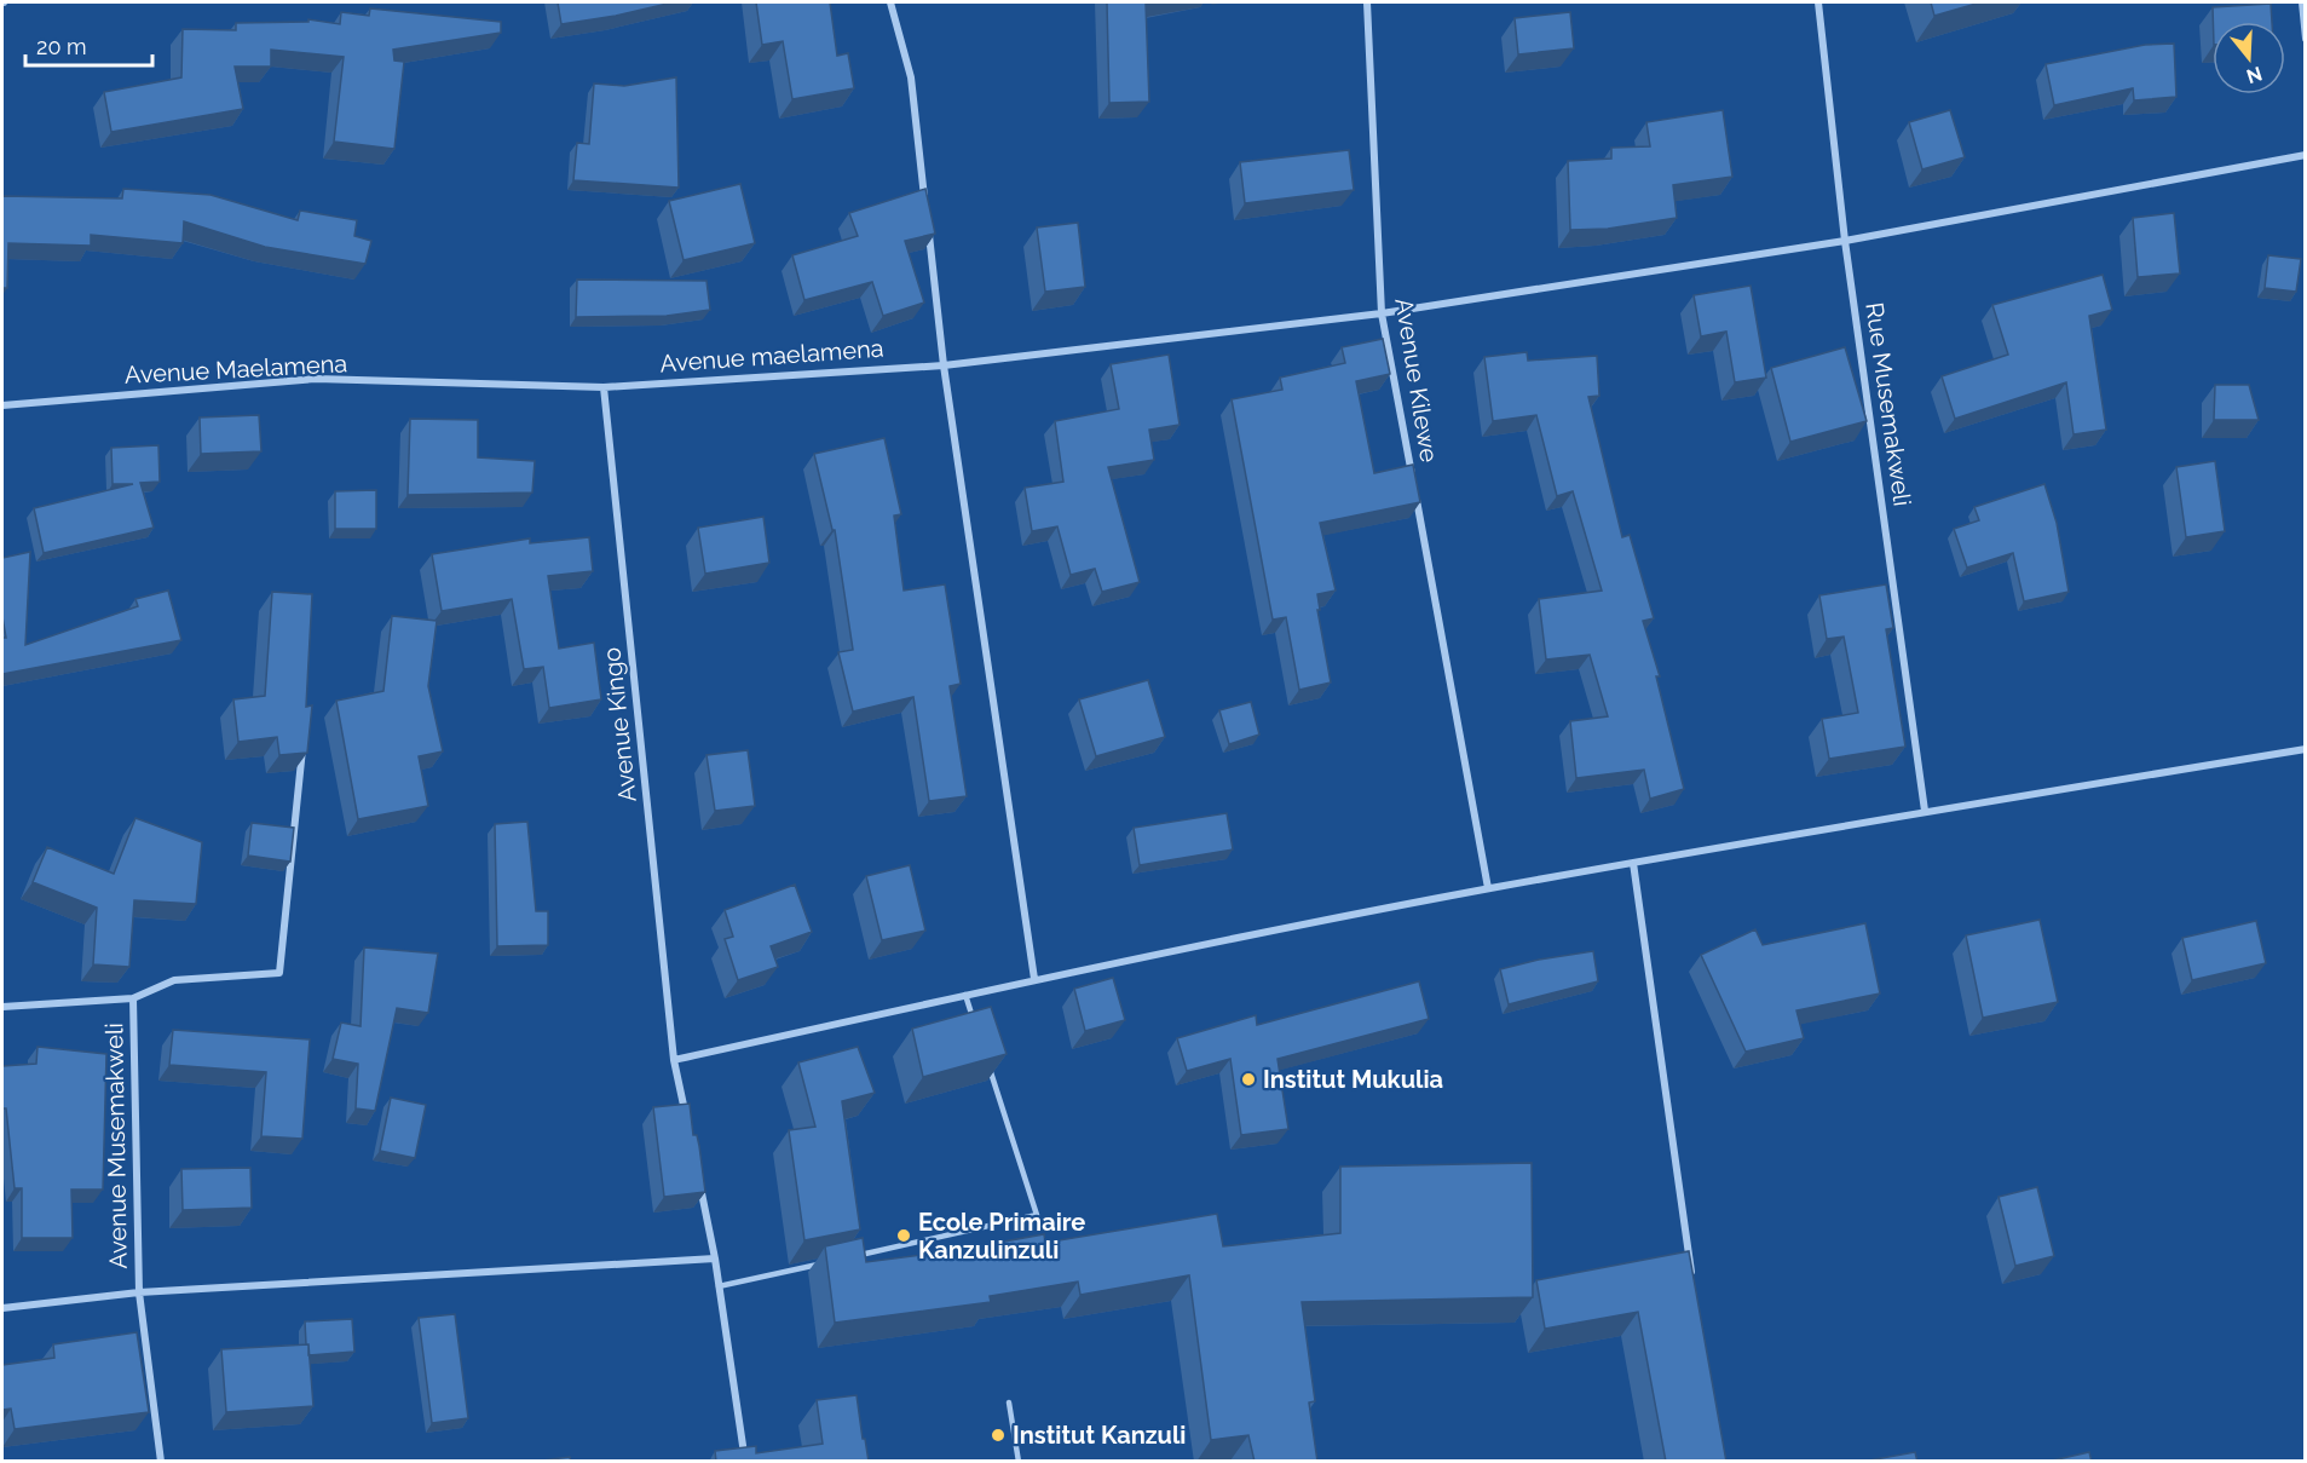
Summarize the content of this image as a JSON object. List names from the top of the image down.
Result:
{
  "streets": {
    "street": [
      "Avenue maelamena",
      "Avenue Maelamena",
      "Avenue Kilewe",
      "Rue Musemakweli",
      "Avenue Kingo",
      "Avenue Musemakweli"
    ]
  },
  "crossings": [
    ["Avenue maelamena", "Avenue Maelamena"],
    ["Avenue maelamena", "Avenue Kilewe"],
    ["Avenue maelamena", "Rue Musemakweli"],
    ["Avenue maelamena", "Avenue Kingo"],
    ["Avenue Maelamena", "Avenue Kingo"]
  ],
  "places": ["Institut Mukulia", "Ecole Primaire Kanzulinzuli", "Institut Kanzuli"],
  "scale_bar": "20 m",
  "north": "bottom"
}
